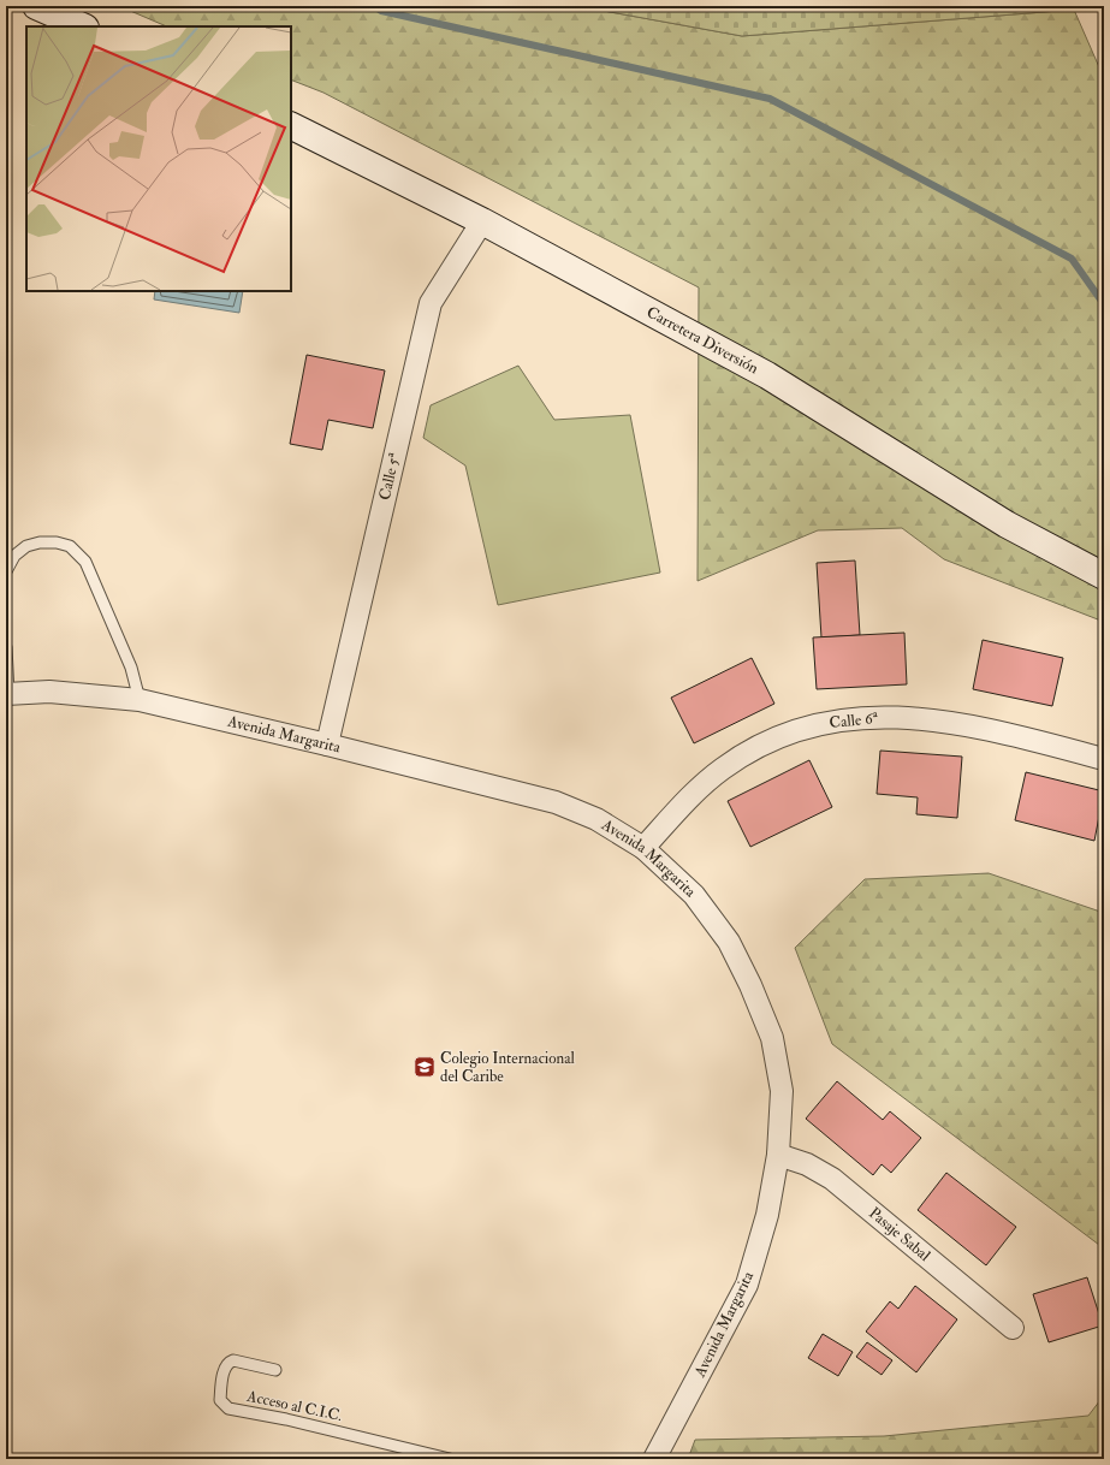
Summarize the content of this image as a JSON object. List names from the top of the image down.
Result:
{
  "streets": {
    "main road": ["Carretera Diversión"],
    "street": [
      "Calle 5ª",
      "Calle 6ª",
      "Avenida Margarita",
      "Pasaje Sabal"
    ],
    "lane": ["Acceso al C.I.C."]
  },
  "crossings": [
    ["Carretera Diversión", "Calle 5ª"],
    ["Calle 5ª", "Avenida Margarita"],
    ["Calle 6ª", "Avenida Margarita"],
    ["Avenida Margarita", "Pasaje Sabal"]
  ],
  "places": {
    "school or university": ["Colegio Internacional del Caribe"]
  }
}
